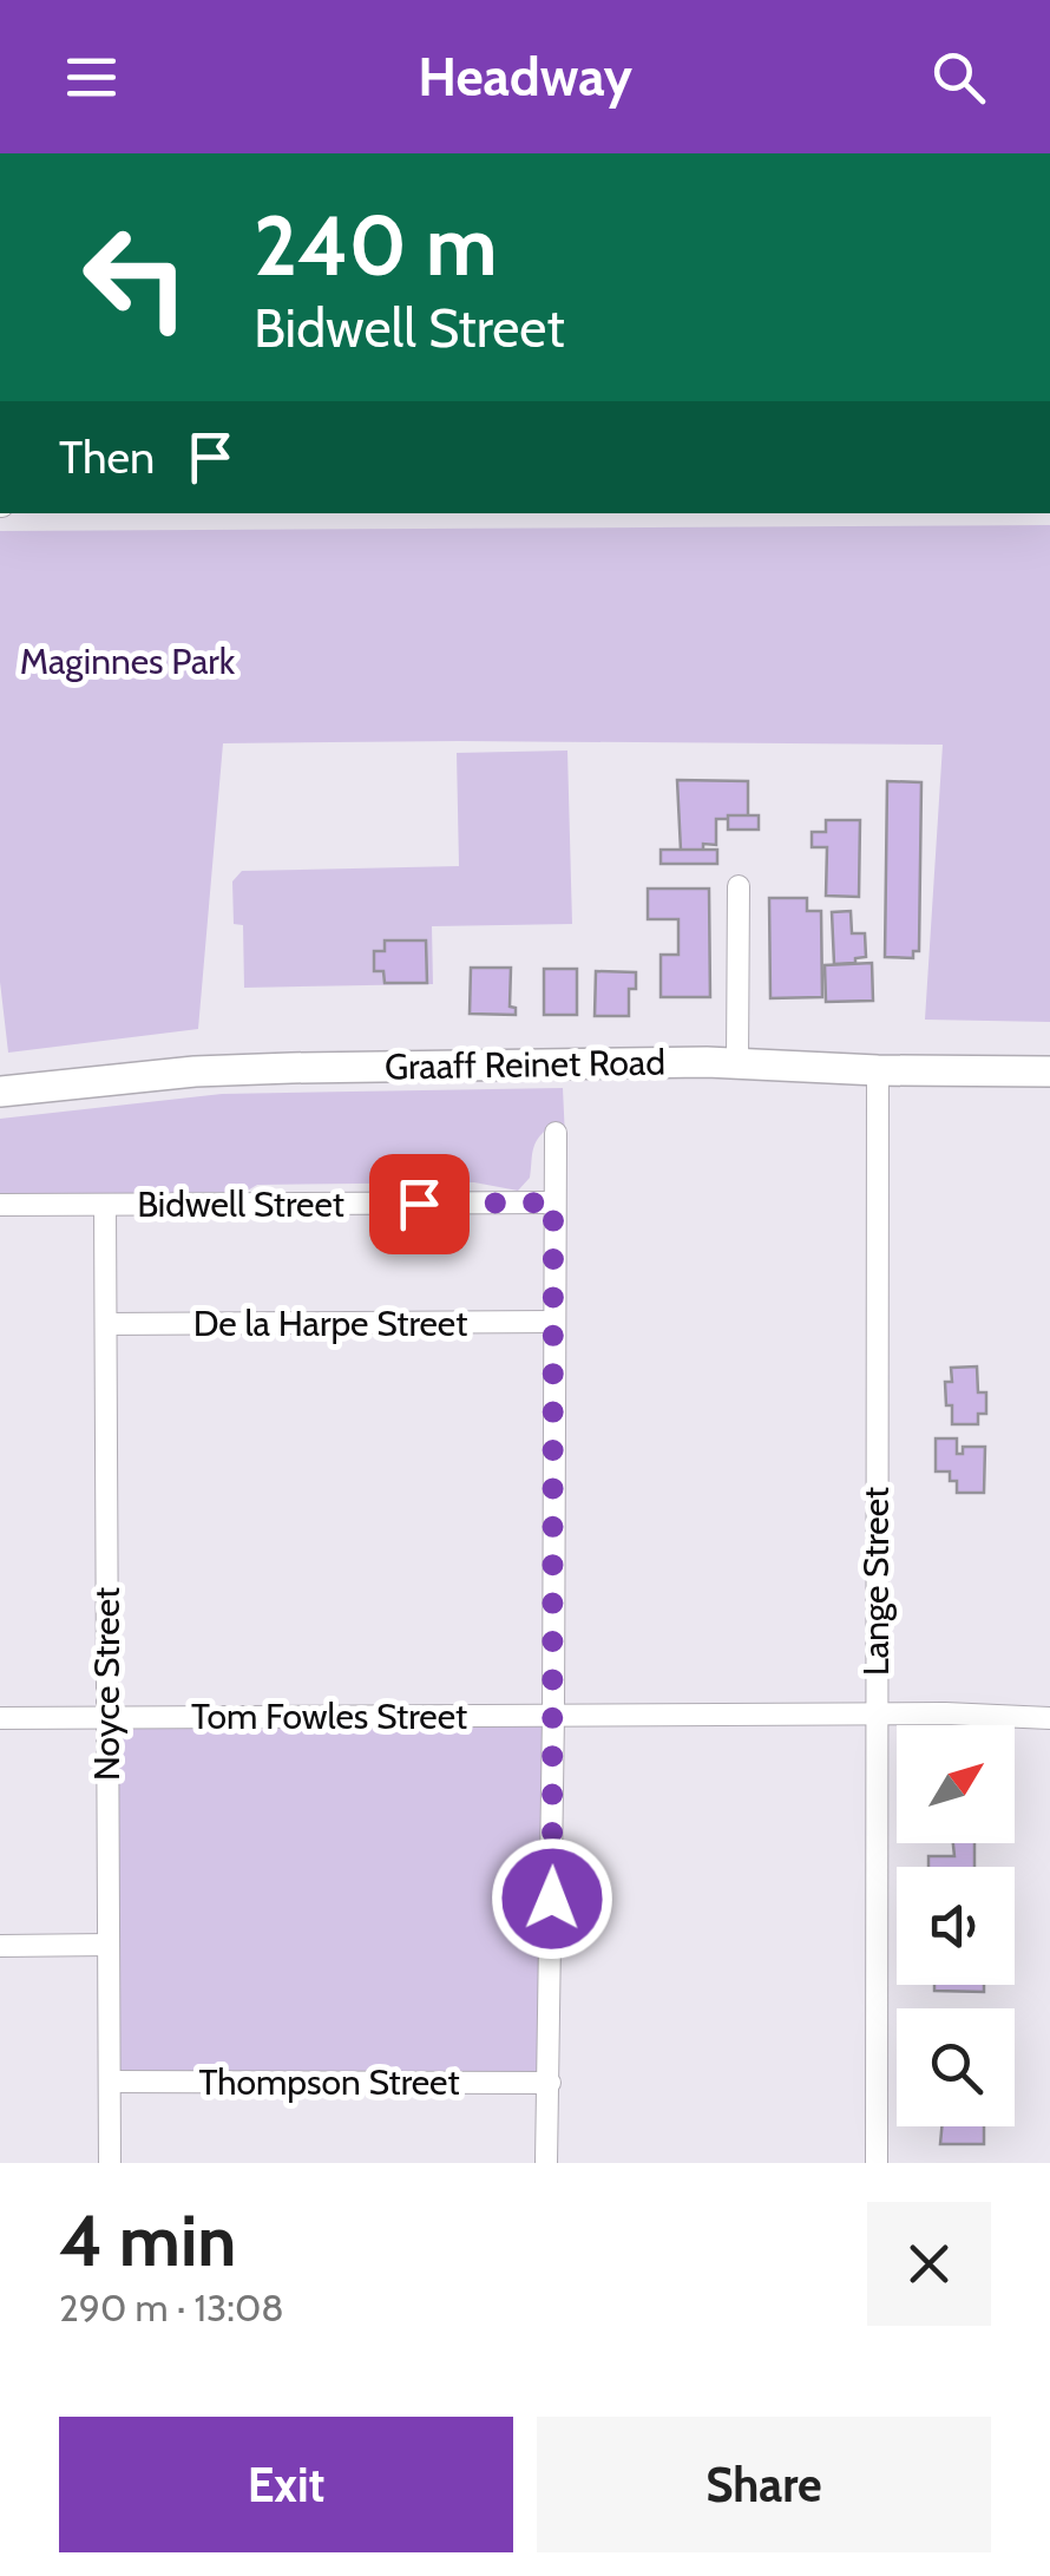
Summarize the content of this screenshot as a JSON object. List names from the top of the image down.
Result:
{
  "streets": {
    "main road": ["Graaff Reinet Road"],
    "street": [
      "Bidwell Street",
      "De la Harpe Street",
      "Lange Street",
      "Noyce Street",
      "Tom Fowles Street",
      "Thompson Street"
    ]
  },
  "crossings": [
    ["Graaff Reinet Road", "Lange Street"],
    ["Bidwell Street", "Noyce Street"],
    ["De la Harpe Street", "Noyce Street"],
    ["Lange Street", "Tom Fowles Street"],
    ["Noyce Street", "Tom Fowles Street"],
    ["Noyce Street", "Thompson Street"]
  ],
  "parks": ["Maginnes Park"],
  "north": "top right",
  "page": {
    "header": "Headway",
    "turn": ["240 m", "Bidwell Street"],
    "then": "Then",
    "heading": ["4 min", "290 m · 13:08"],
    "buttons": ["Exit", "Share"]
  }
}
